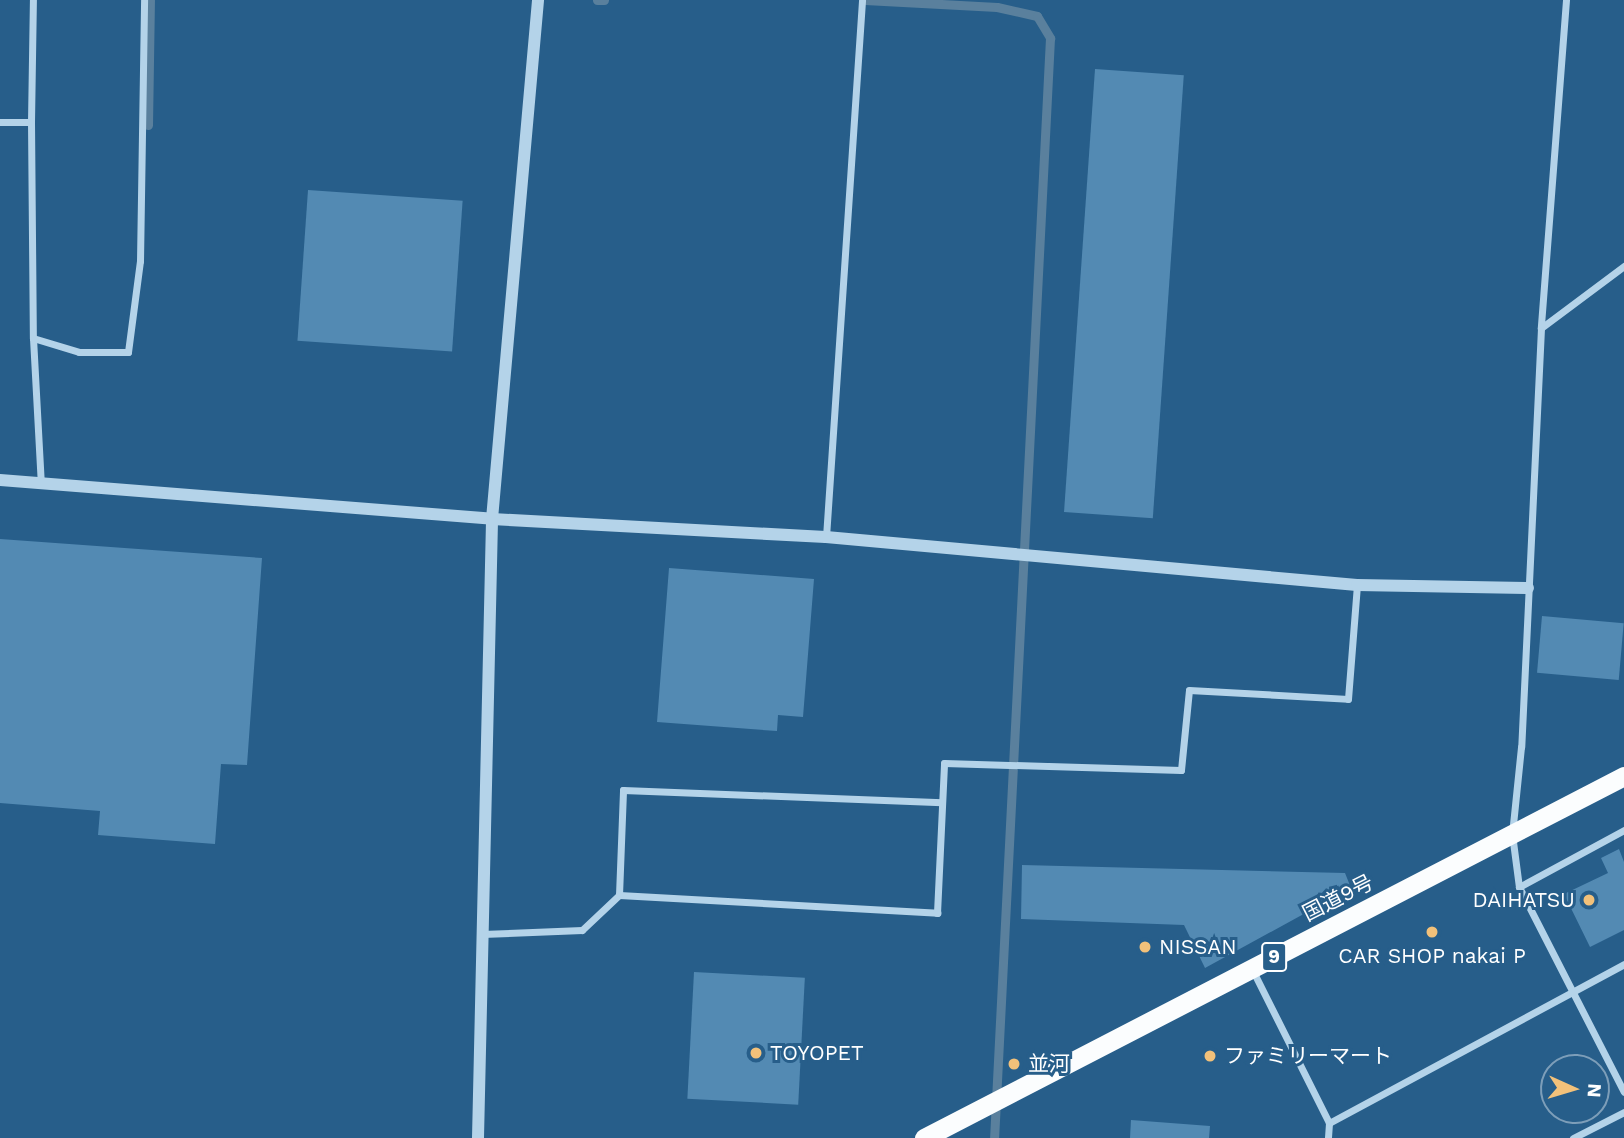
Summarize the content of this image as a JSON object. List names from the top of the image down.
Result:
{
  "streets": {
    "highway": ["国道9号", "9"]
  },
  "places": [
    "DAIHATSU",
    "CAR SHOP nakai P",
    "NISSAN",
    "TOYOPET",
    "ファミリーマート",
    "並河"
  ],
  "north": "right"
}
